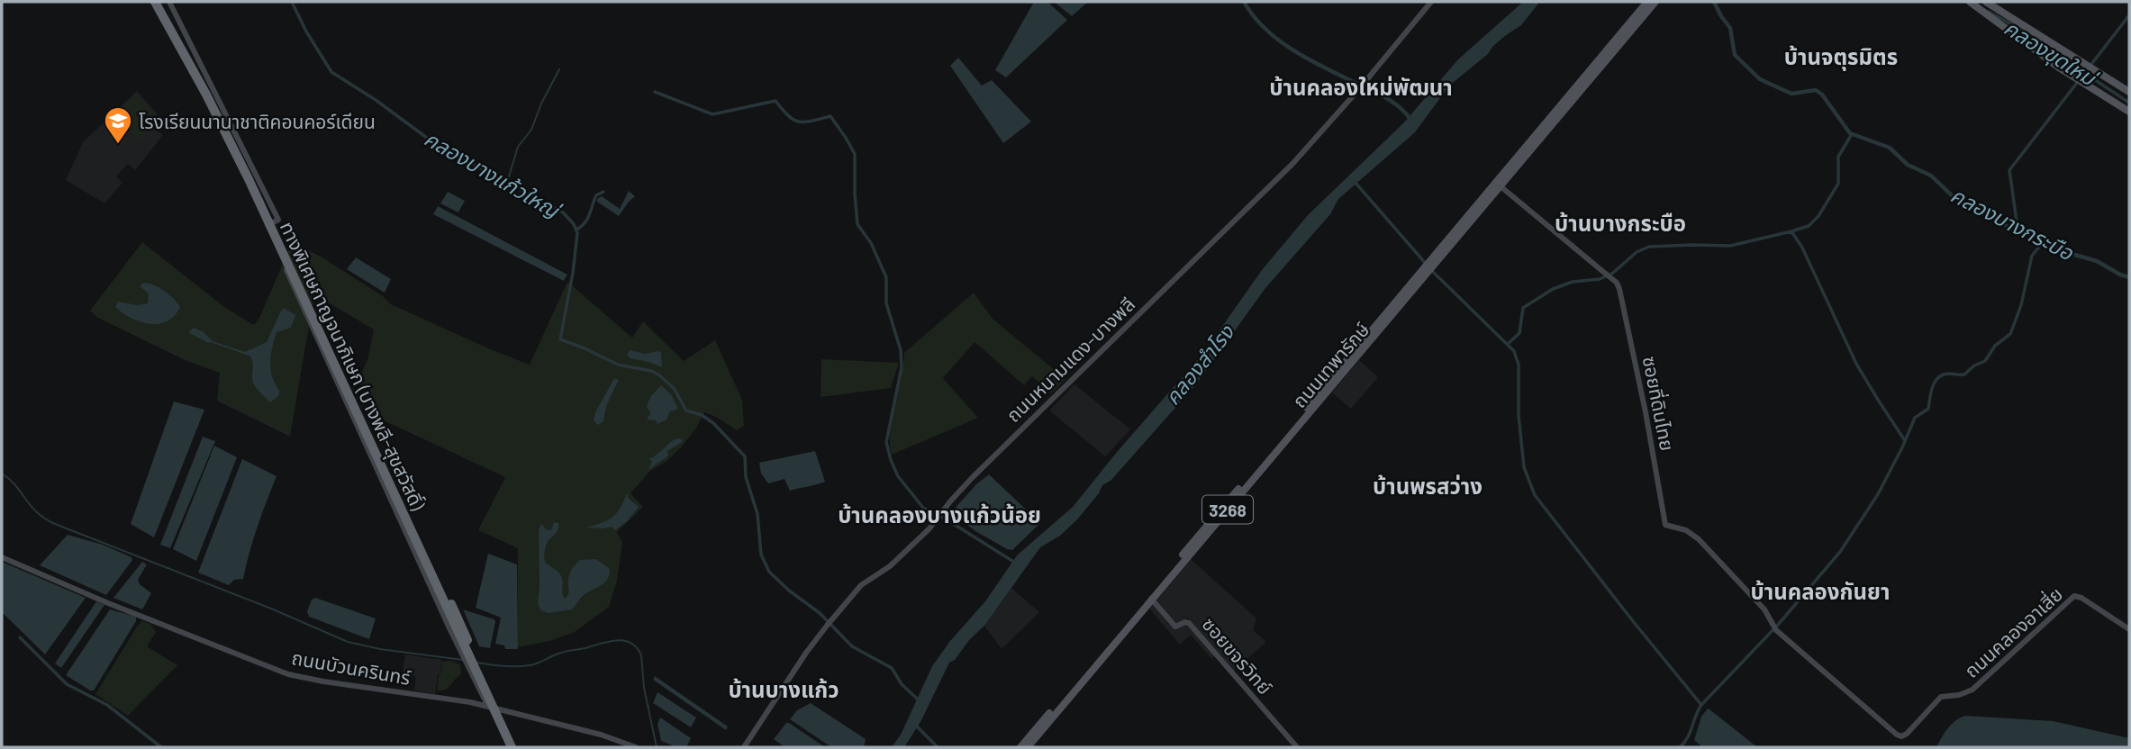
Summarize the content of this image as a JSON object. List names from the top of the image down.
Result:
{
  "streets": {
    "highway": ["ทางพิเศษกาญจนาภิเษก (บางพลี-สุขสวัสดิ์)"],
    "main road": [
      "ถนนหนามแดง-บางพลี",
      "ถนนเทพารักษ์",
      "ซอยที่ดินไทย",
      "3268",
      "ถนนคลองอาเสี่ย",
      "ซอยขจรวิทย์",
      "ถนนบัวนครินทร์"
    ]
  },
  "crossings": [
    ["ถนนเทพารักษ์", "ซอยที่ดินไทย"],
    ["ถนนเทพารักษ์", "ซอยขจรวิทย์"],
    ["ซอยที่ดินไทย", "ถนนคลองอาเสี่ย"]
  ],
  "districts": [
    "บ้านจตุรมิตร",
    "บ้านคลองใหม่พัฒนา",
    "บ้านบางกระบือ",
    "บ้านพรสว่าง",
    "บ้านคลองบางแก้วน้อย",
    "บ้านคลองกันยา",
    "บ้านบางแก้ว"
  ],
  "water": [
    "คลองขุดใหม่",
    "คลองบางแก้วใหญ่",
    "คลองบางกระบือ",
    "คลองสำโรง"
  ],
  "places": {
    "school or university": ["โรงเรียนนานาชาติคอนคอร์เดียน"]
  }
}
